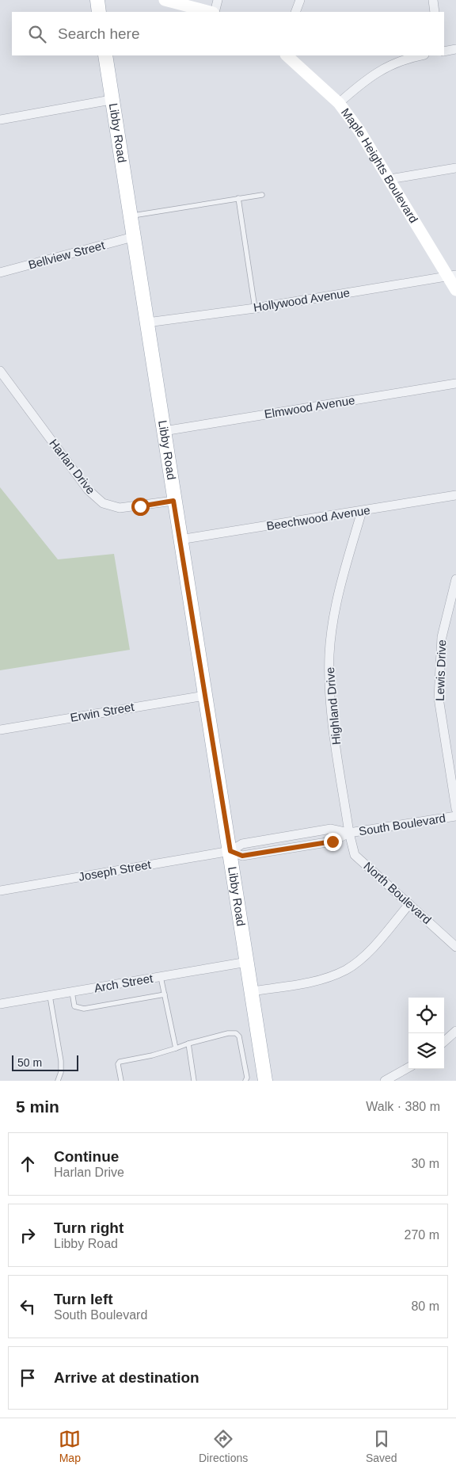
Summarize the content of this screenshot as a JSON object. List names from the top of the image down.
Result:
{
  "streets": {
    "main road": ["Libby Road"],
    "street": [
      "Maple Heights Boulevard",
      "Bellview Street",
      "Hollywood Avenue",
      "Elmwood Avenue",
      "Harlan Drive",
      "Beechwood Avenue",
      "Lewis Drive",
      "Highland Drive",
      "Erwin Street",
      "South Boulevard",
      "Joseph Street",
      "North Boulevard",
      "Arch Street"
    ]
  },
  "crossings": [
    ["Libby Road", "Bellview Street"],
    ["Libby Road", "Hollywood Avenue"],
    ["Libby Road", "Elmwood Avenue"],
    ["Libby Road", "Harlan Drive"],
    ["Libby Road", "Beechwood Avenue"],
    ["Libby Road", "Erwin Street"],
    ["Libby Road", "South Boulevard"],
    ["Libby Road", "Joseph Street"],
    ["Libby Road", "Arch Street"],
    ["Maple Heights Boulevard", "Hollywood Avenue"],
    ["Beechwood Avenue", "Highland Drive"],
    ["Highland Drive", "South Boulevard"],
    ["Highland Drive", "North Boulevard"],
    ["South Boulevard", "Joseph Street"],
    ["South Boulevard", "North Boulevard"]
  ],
  "scale_bar": "50 m",
  "page": {
    "search": "Search here",
    "scale": "50 m",
    "heading": ["5 min", "Walk · 380 m"],
    "list": [
      ["Continue", "Harlan Drive", "30 m"],
      ["Turn right", "Libby Road", "270 m"],
      ["Turn left", "South Boulevard", "80 m"],
      "Arrive at destination"
    ],
    "nav": ["Map", "Directions", "Saved"]
  }
}
